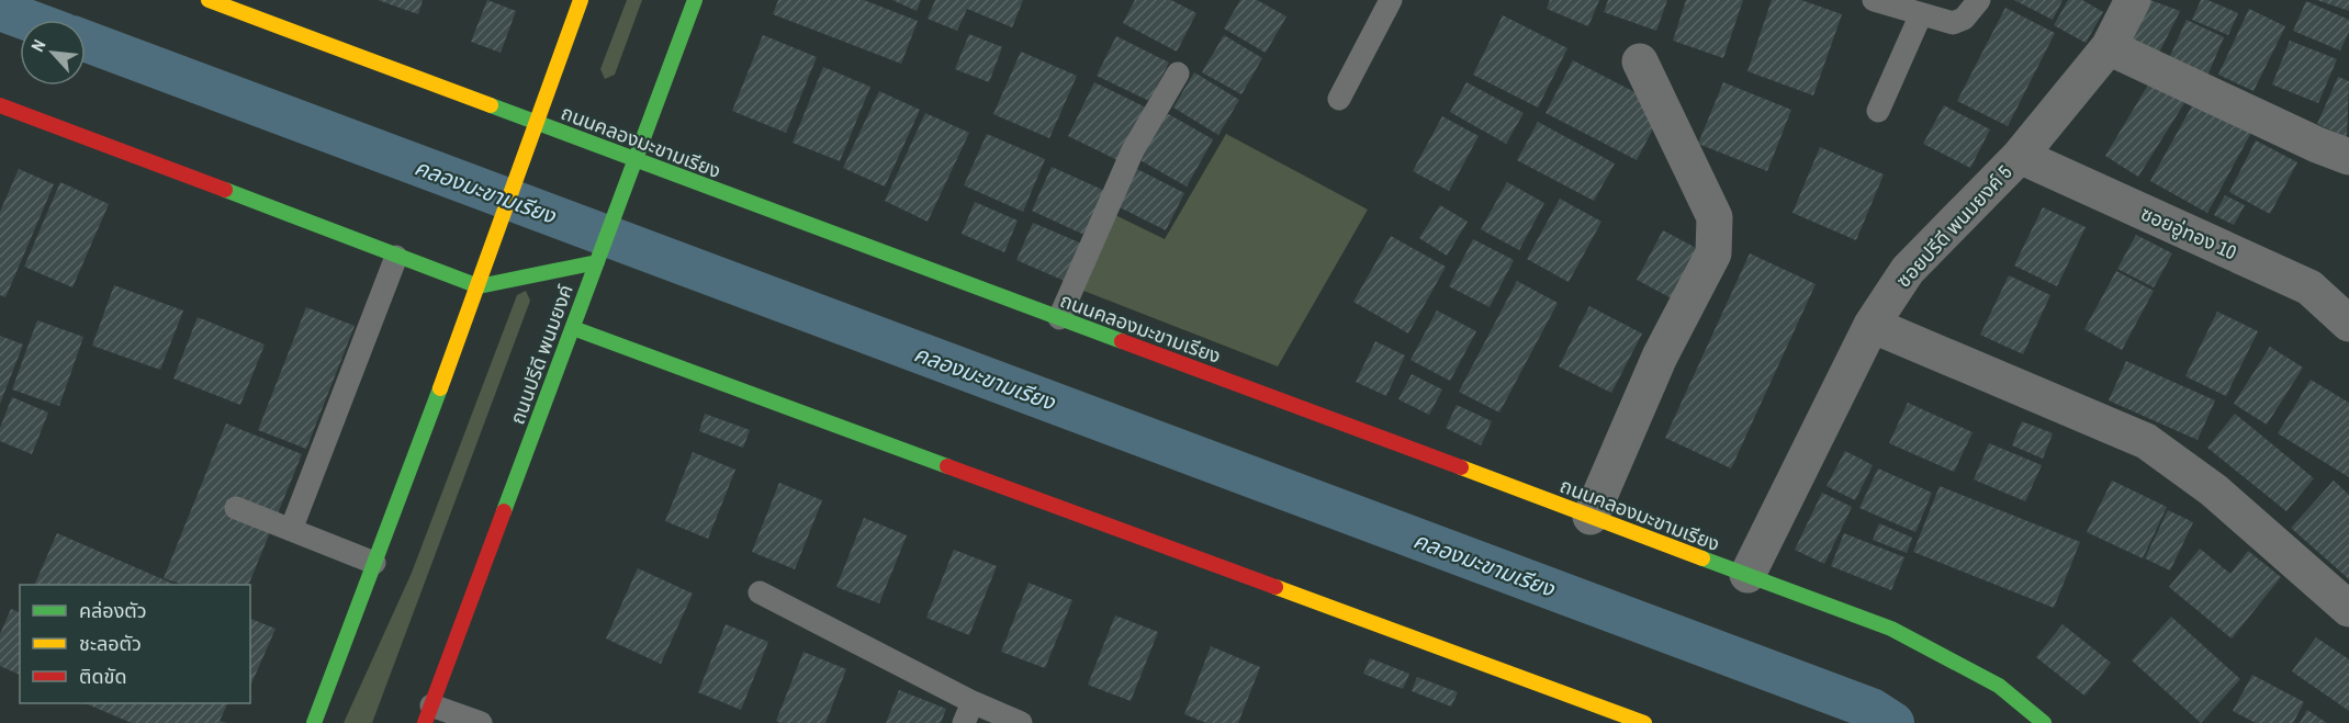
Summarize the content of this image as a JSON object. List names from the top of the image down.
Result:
{
  "streets": {
    "street": [
      "ถนนคลองมะขามเรียง",
      "ซอยปรีดี พนมยงค์ 5",
      "ซอยอู่ทอง 10",
      "ถนนปรีดี พนมยงค์"
    ]
  },
  "crossings": [
    ["ถนนคลองมะขามเรียง", "ซอยปรีดี พนมยงค์ 5"],
    ["ถนนคลองมะขามเรียง", "ถนนปรีดี พนมยงค์"],
    ["ซอยปรีดี พนมยงค์ 5", "ซอยอู่ทอง 10"]
  ],
  "water": ["คลองมะขามเรียง"],
  "legend": ["คล่องตัว", "ชะลอตัว", "ติดขัด"],
  "north": "top left"
}
